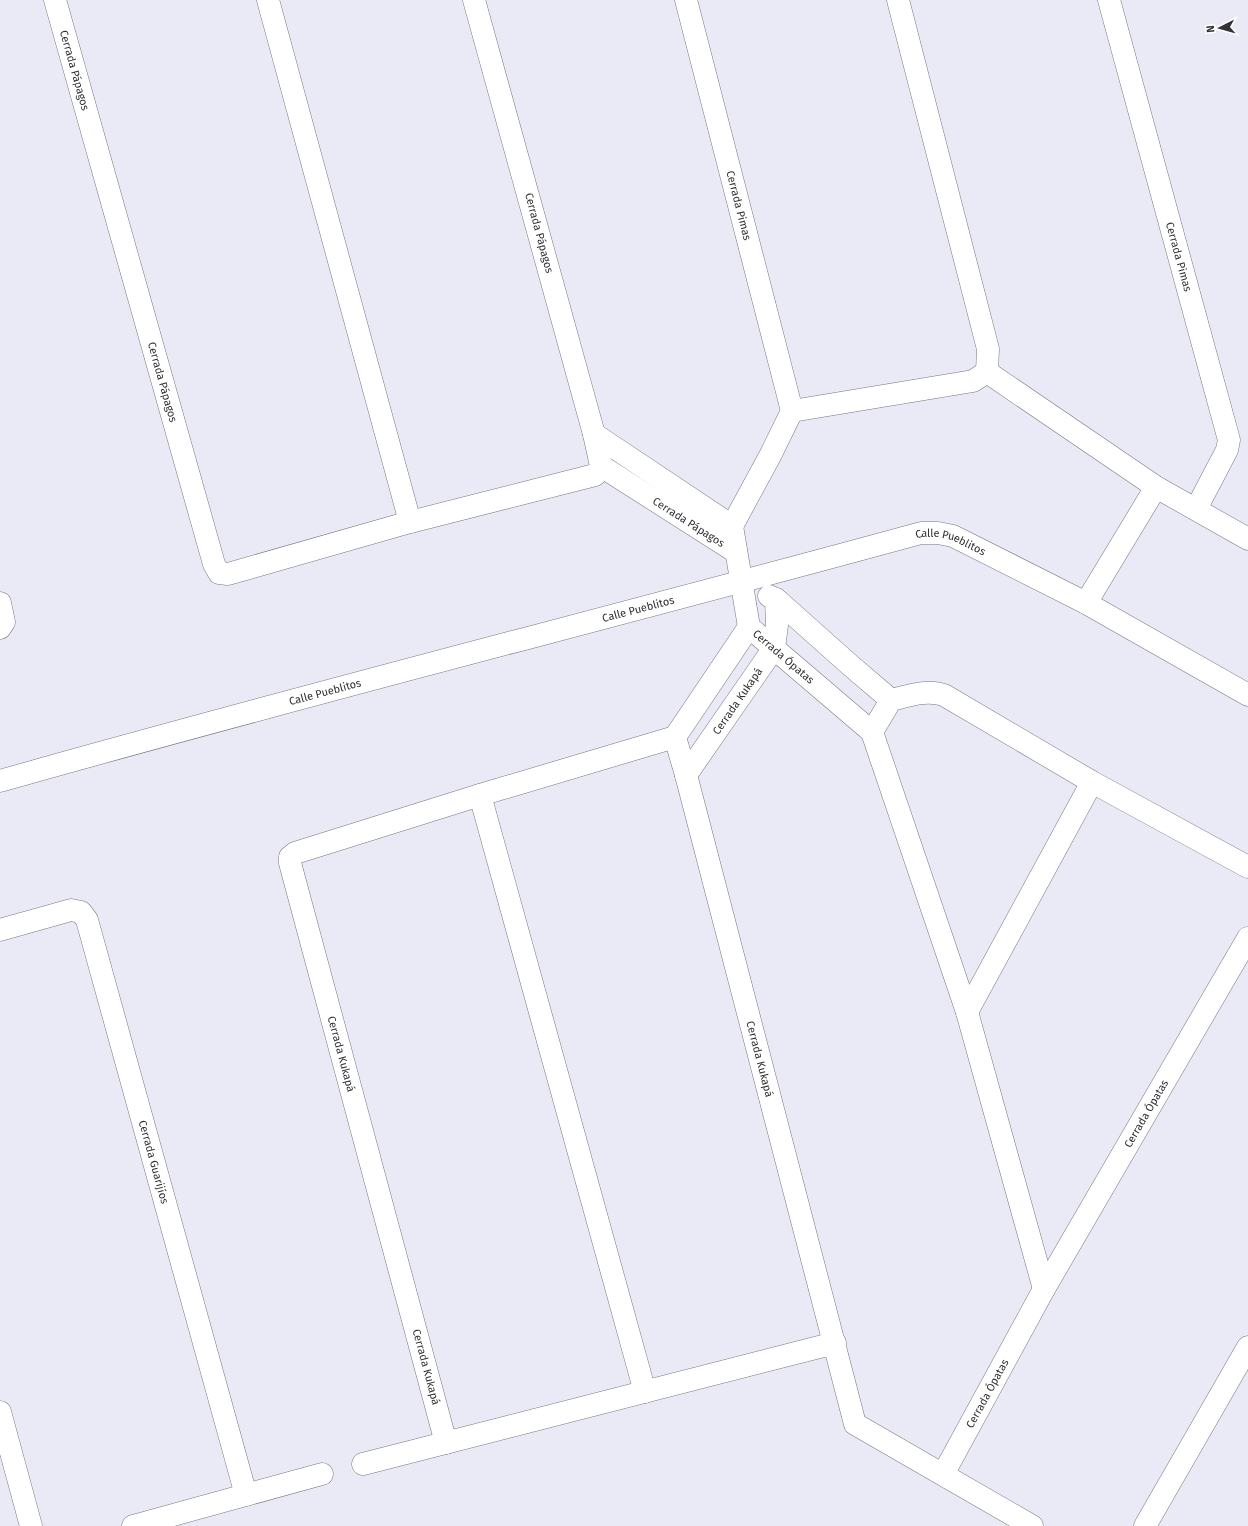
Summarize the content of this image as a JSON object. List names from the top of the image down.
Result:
{
  "streets": {
    "street": [
      "Cerrada Pápagos",
      "Cerrada Pimas",
      "Calle Pueblitos",
      "Cerrada Ópatas",
      "Cerrada Kukapá",
      "Cerrada Guarijíos"
    ]
  },
  "crossings": [
    ["Cerrada Pápagos", "Calle Pueblitos"],
    ["Cerrada Pápagos", "Cerrada Ópatas"],
    ["Calle Pueblitos", "Cerrada Ópatas"],
    ["Cerrada Ópatas", "Cerrada Kukapá"]
  ],
  "north": "left"
}
